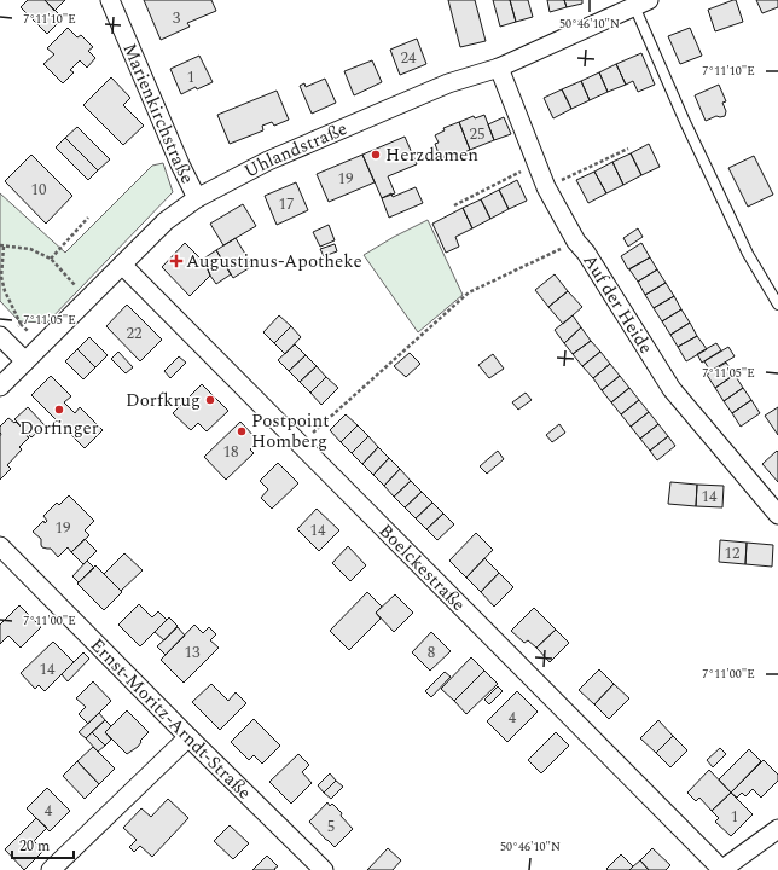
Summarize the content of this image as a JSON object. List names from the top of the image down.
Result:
{
  "streets": {
    "street": [
      "Marienkirchstraße",
      "Uhlandstraße",
      "Auf der Heide",
      "Boelckestraße",
      "Ernst-Moritz-Arndt-Straße"
    ]
  },
  "crossings": [
    ["Marienkirchstraße", "Uhlandstraße"],
    ["Uhlandstraße", "Auf der Heide"],
    ["Uhlandstraße", "Boelckestraße"]
  ],
  "places": {
    "other": [
      "Herzdamen",
      "Dorfkrug",
      "Dorfinger",
      "Postpoint Homberg"
    ],
    "health": ["Augustinus-Apotheke"]
  },
  "house_numbers": [
    "3",
    "24",
    "1",
    "25",
    "19",
    "10",
    "17",
    "22",
    "18",
    "14",
    "19",
    "14",
    "12",
    "13",
    "8",
    "14",
    "4",
    "4",
    "1",
    "5"
  ],
  "scale_bar": "20 m",
  "coordinates": [
    "7°11'10\"E",
    "50°46'10\"N",
    "7°11'05\"E",
    "7°11'00\"E"
  ]
}
